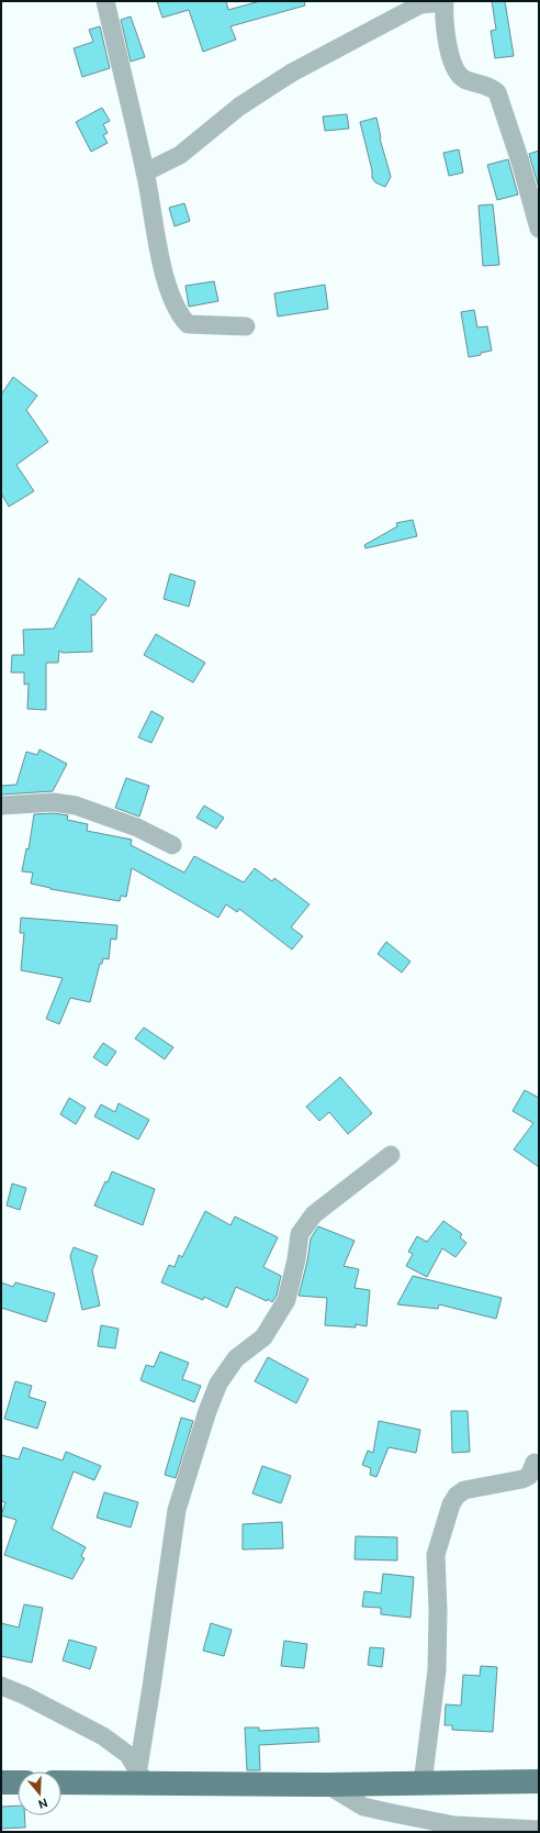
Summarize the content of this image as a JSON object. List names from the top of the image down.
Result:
{
  "north": "bottom"
}
